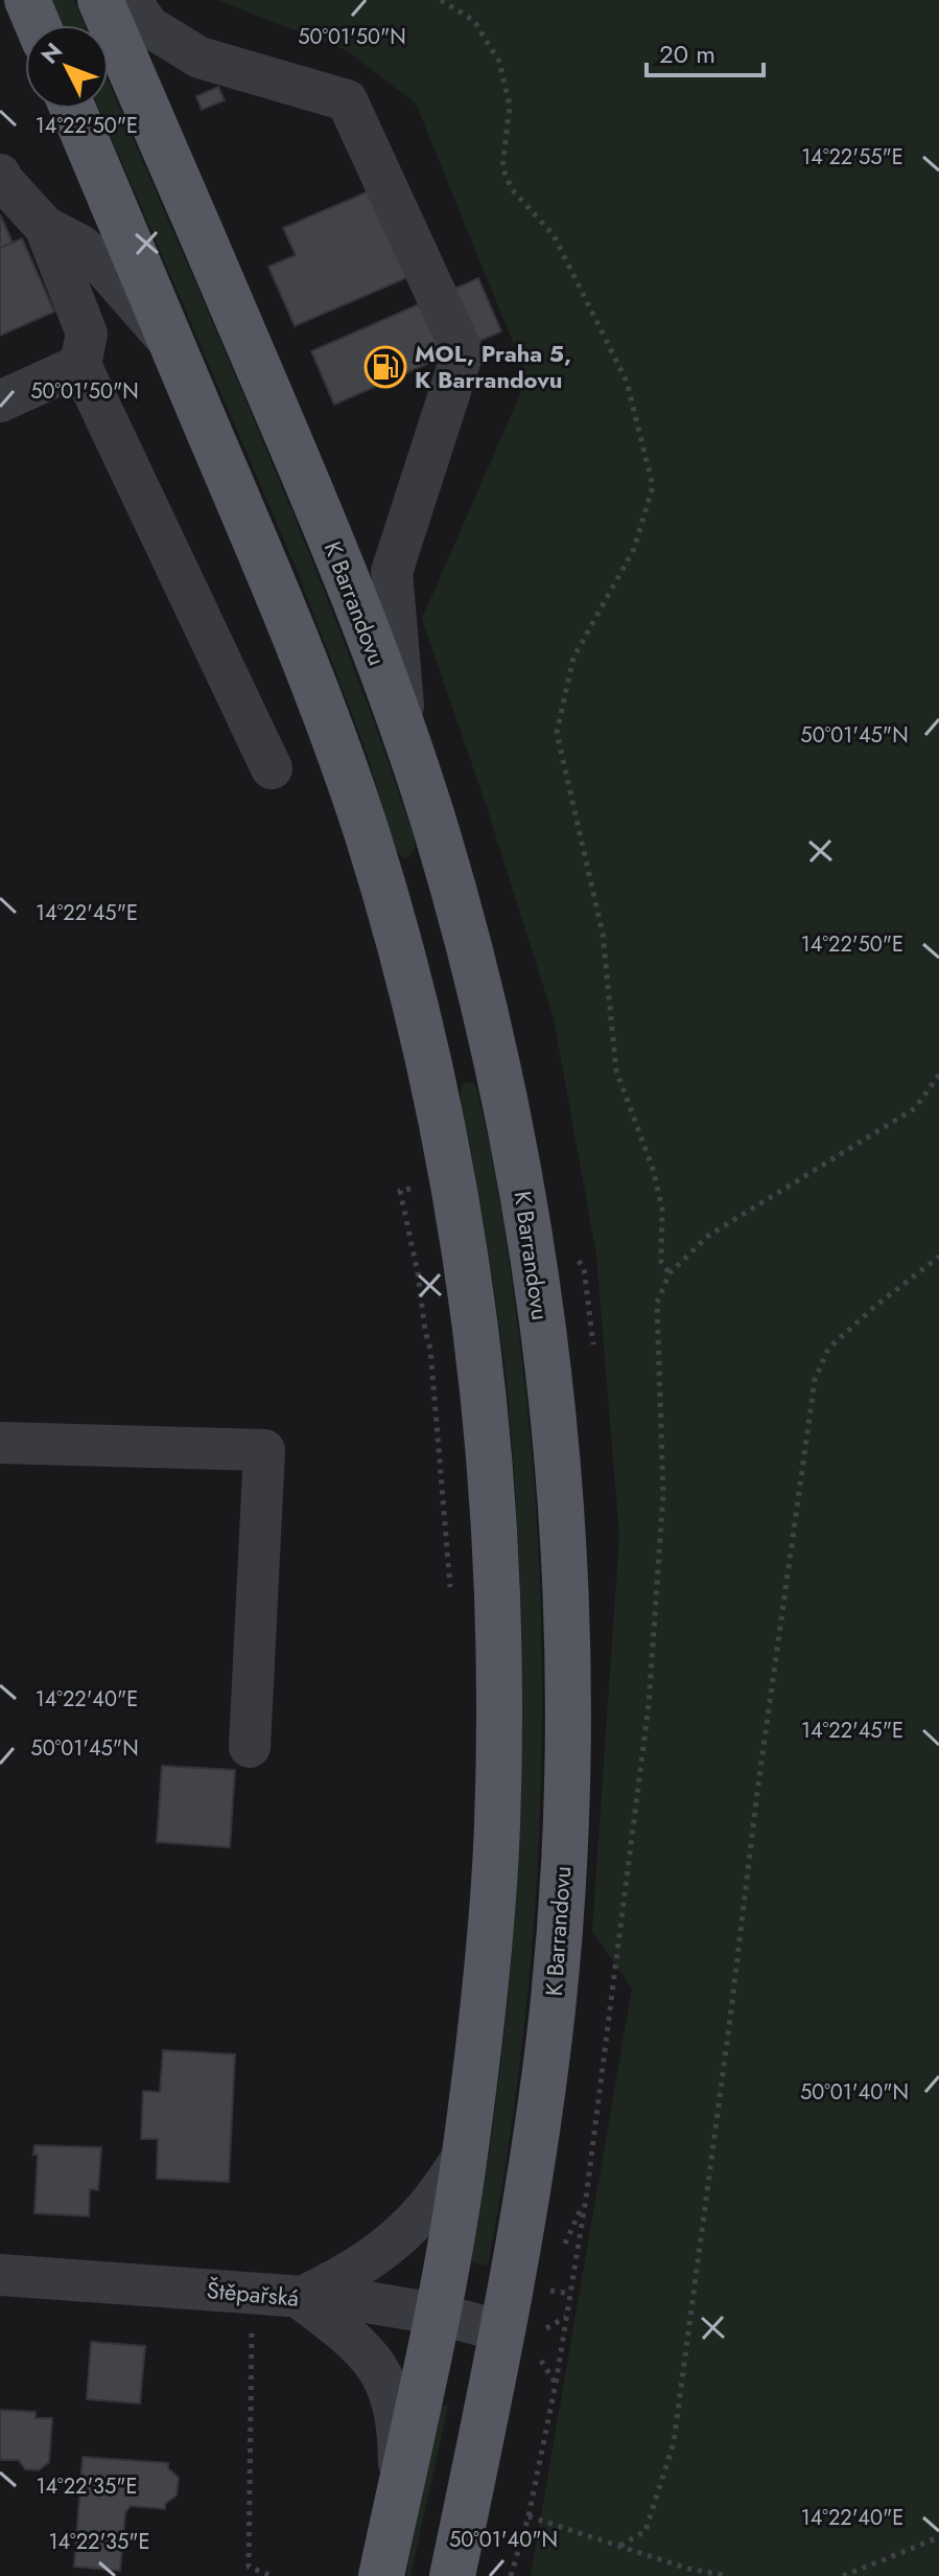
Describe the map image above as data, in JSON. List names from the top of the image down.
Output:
{
  "streets": {
    "main road": ["K Barrandovu"],
    "street": ["Štěpařská"]
  },
  "crossings": [
    ["K Barrandovu", "Štěpařská"]
  ],
  "places": {
    "fuel station": ["MOL, Praha 5, K Barrandovu"]
  },
  "scale_bar": "20 m",
  "north": "top left",
  "coordinates": [
    "50°01'50\"N",
    "14°22'50\"E",
    "14°22'55\"E",
    "50°01'45\"N",
    "14°22'45\"E",
    "14°22'40\"E",
    "50°01'40\"N",
    "14°22'35\"E"
  ]
}
